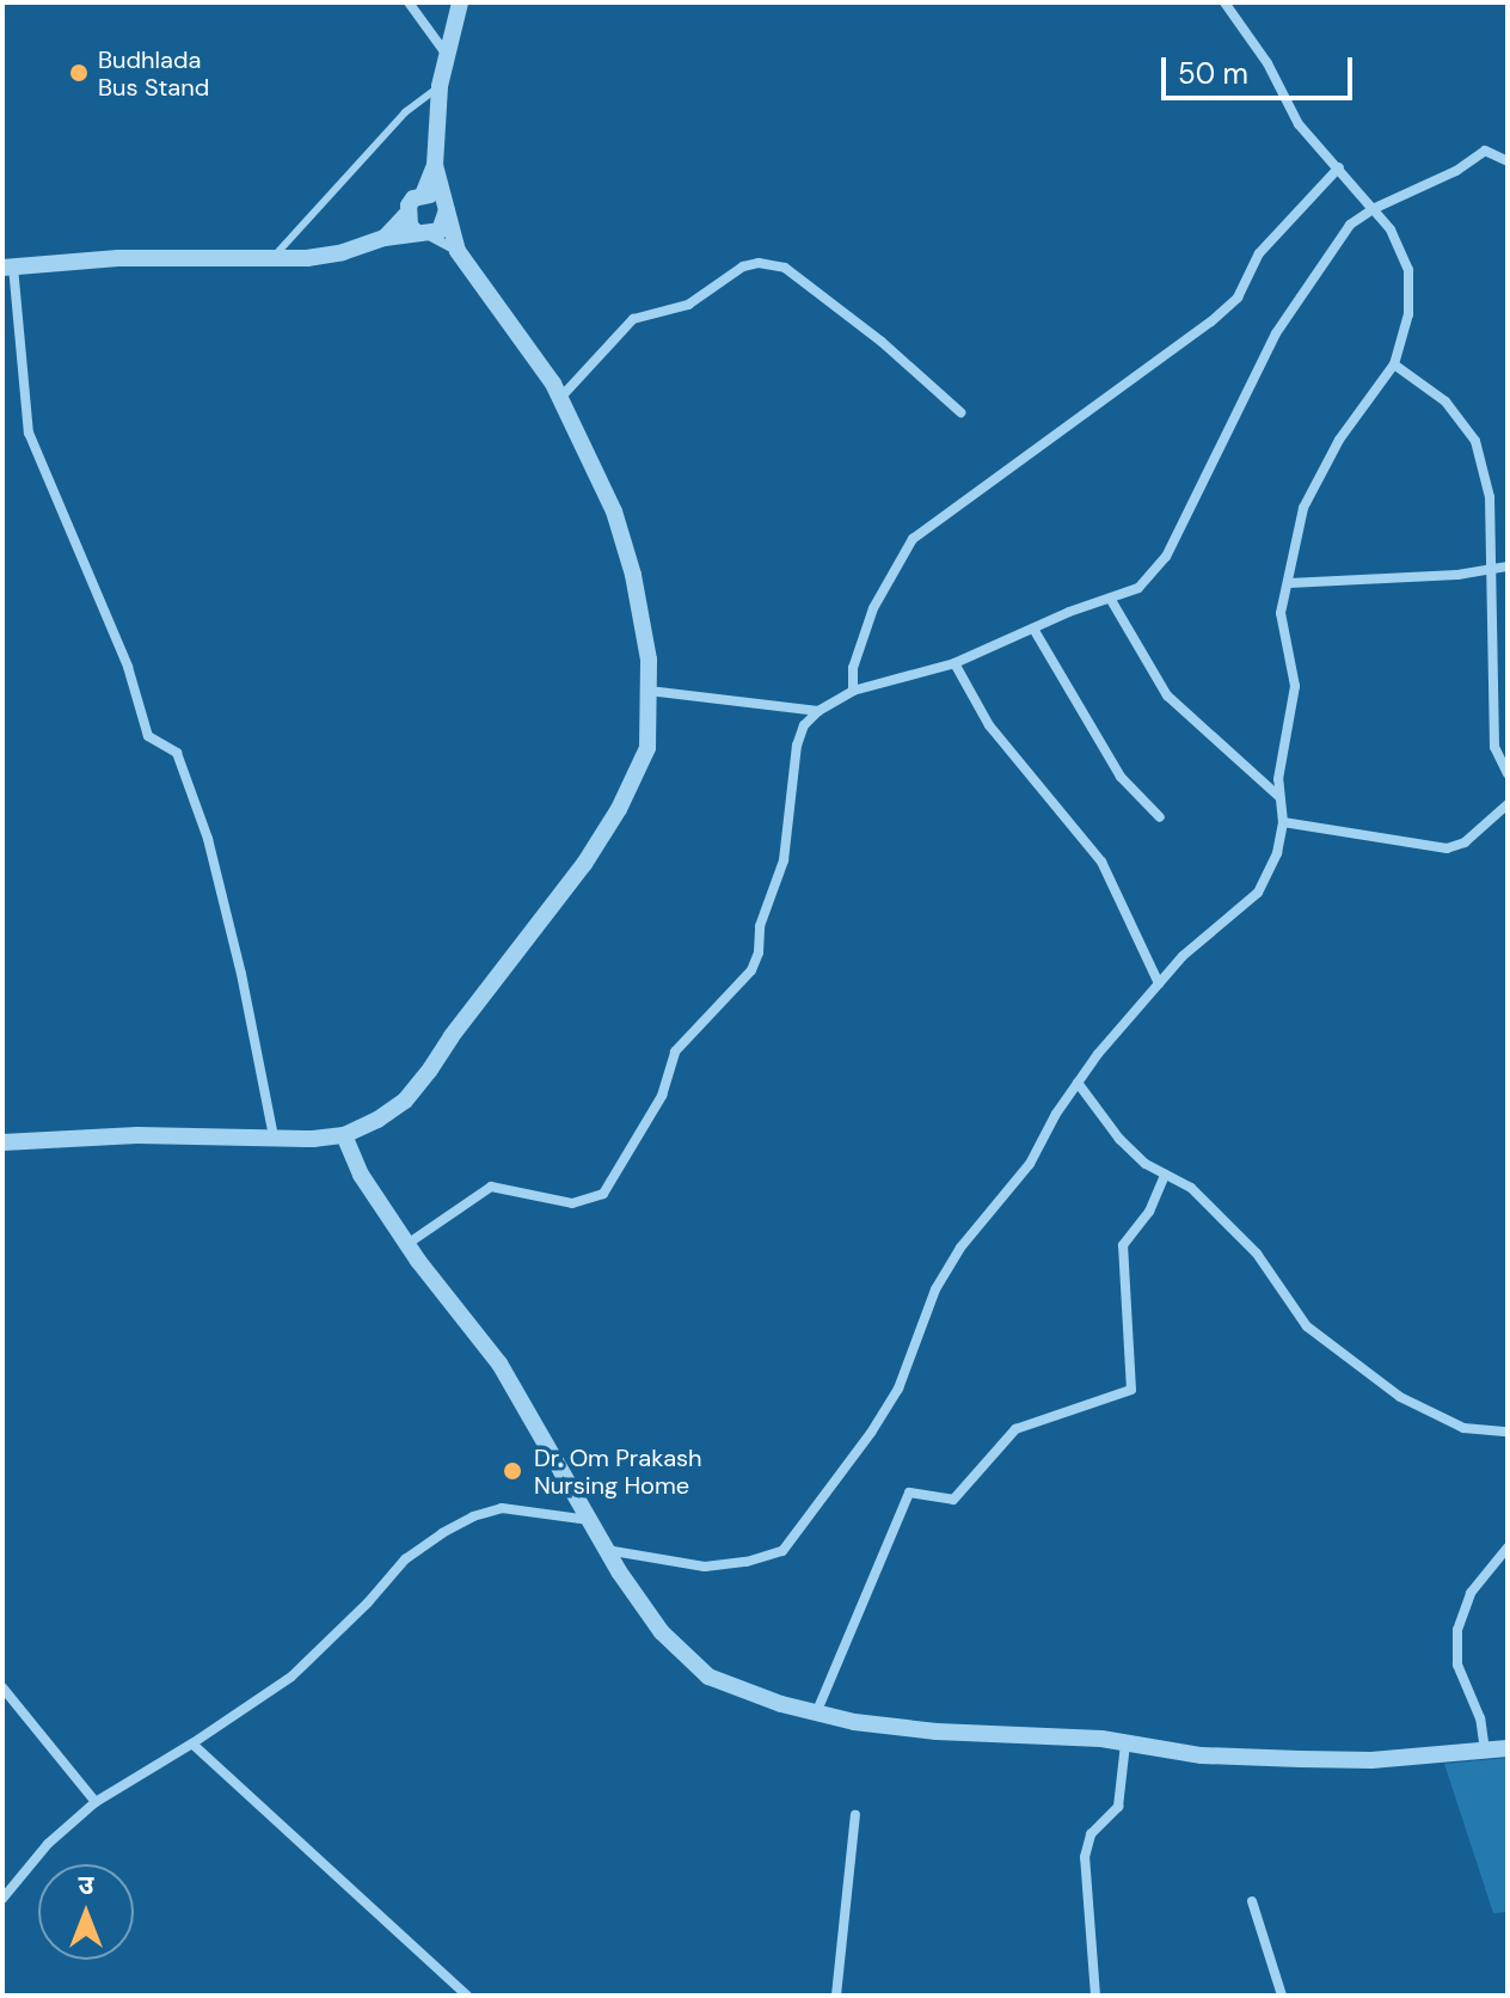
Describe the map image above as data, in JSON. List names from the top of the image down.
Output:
{
  "places": ["Budhlada Bus Stand", "Dr. Om Prakash Nursing Home"],
  "scale_bar": "50 m",
  "north": "top"
}
